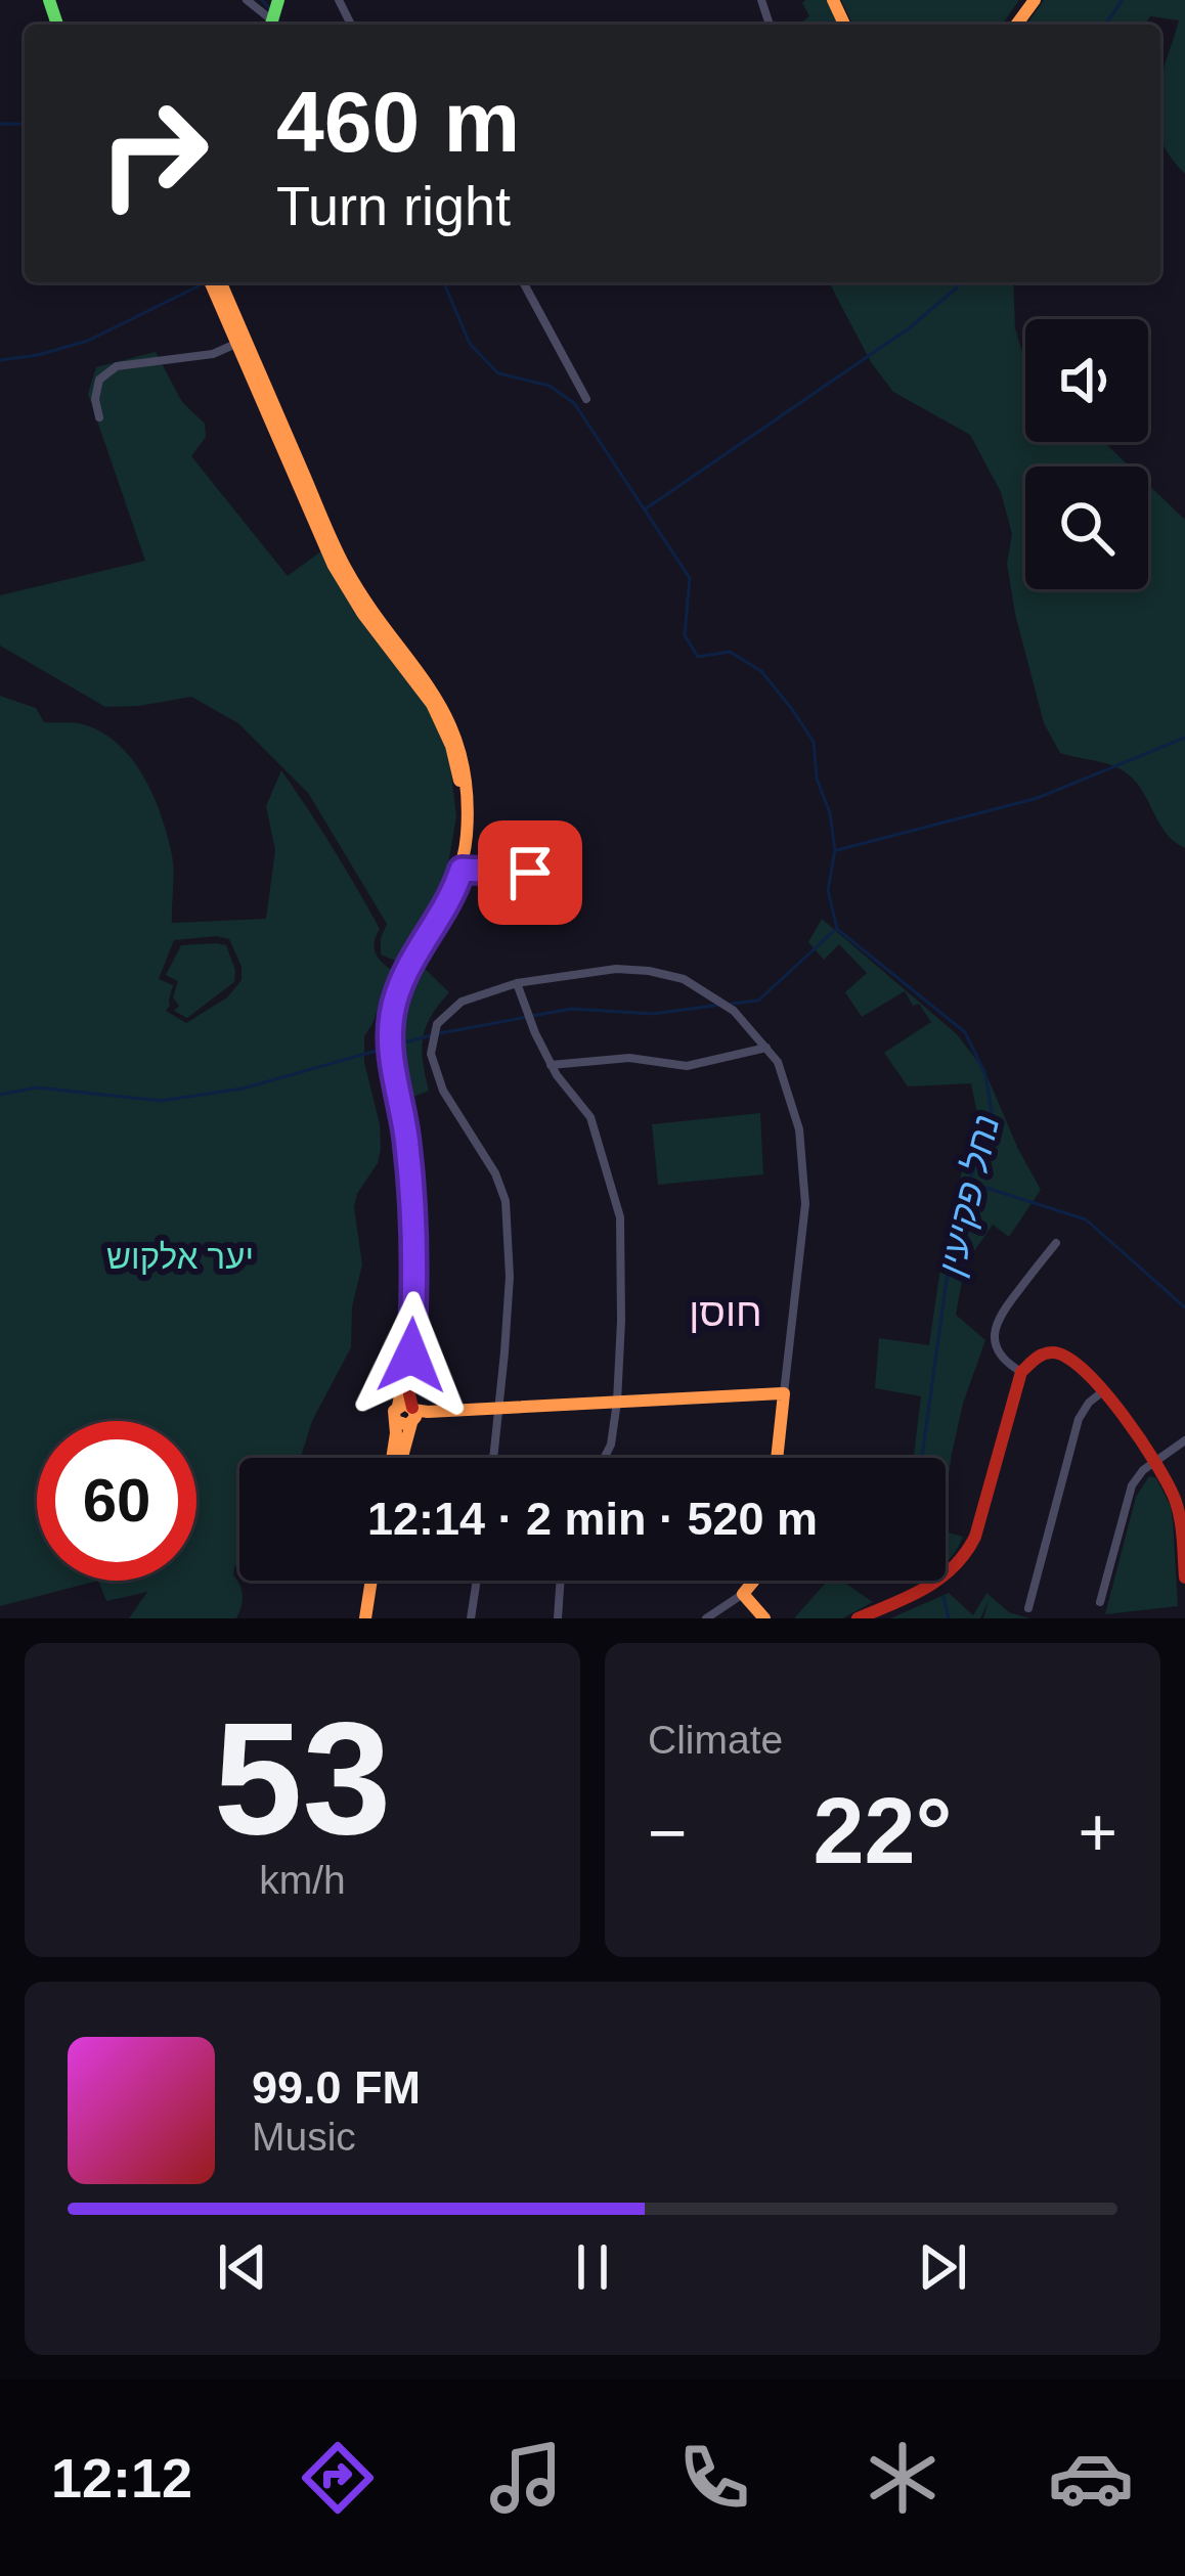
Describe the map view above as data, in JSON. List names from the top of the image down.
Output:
{
  "districts": ["חוסן"],
  "water": ["נחל פקיעין"],
  "parks": ["יער אלקוש"],
  "page": {
    "turn": ["460 m", "Turn right"],
    "limit": "60",
    "trip": "12:14 · 2 min · 520 m",
    "tile": [
      ["53", "km/h"],
      "Climate"
    ],
    "heat": ["−", "22°", "+"],
    "song": ["99.0 FM", "Music"],
    "tabs": "12:12"
  }
}
